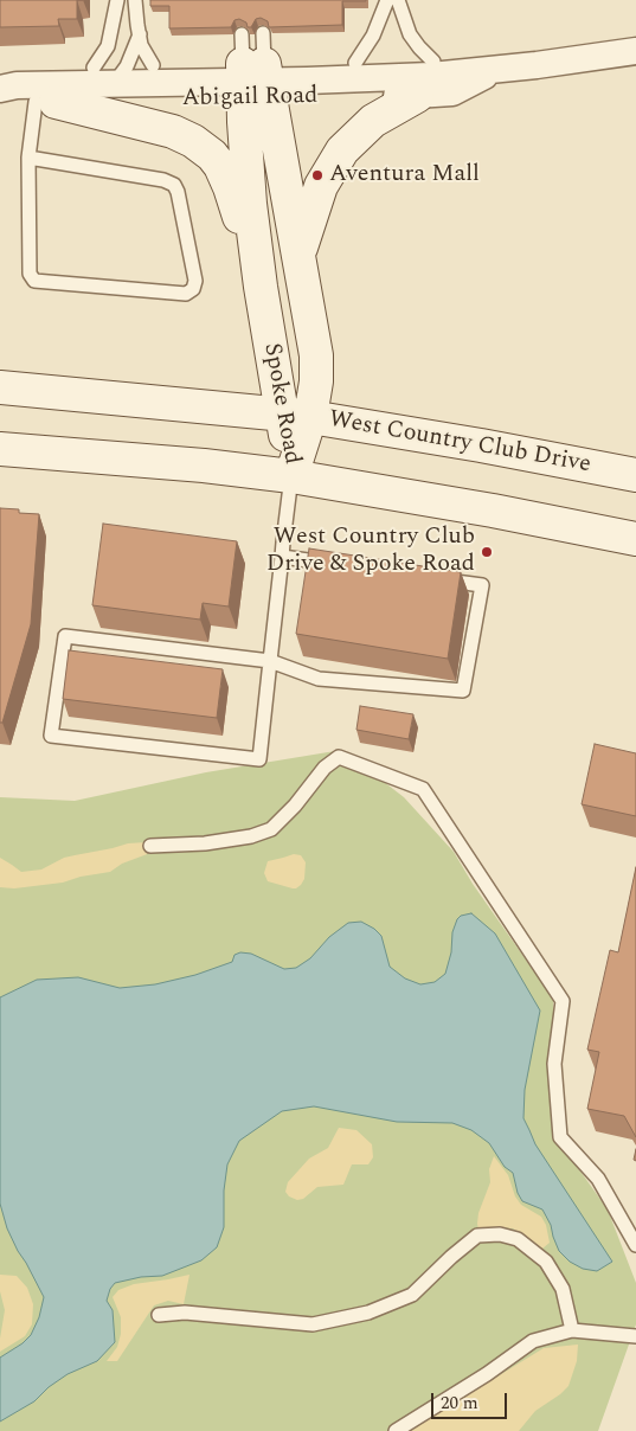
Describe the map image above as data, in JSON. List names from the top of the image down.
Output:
{
  "streets": {
    "street": ["Abigail Road", "Spoke Road", "West Country Club Drive"]
  },
  "crossings": [
    ["Abigail Road", "Spoke Road"],
    ["Spoke Road", "West Country Club Drive"]
  ],
  "places": ["Aventura Mall", "West Country Club Drive & Spoke Road"],
  "scale_bar": "20 m"
}
